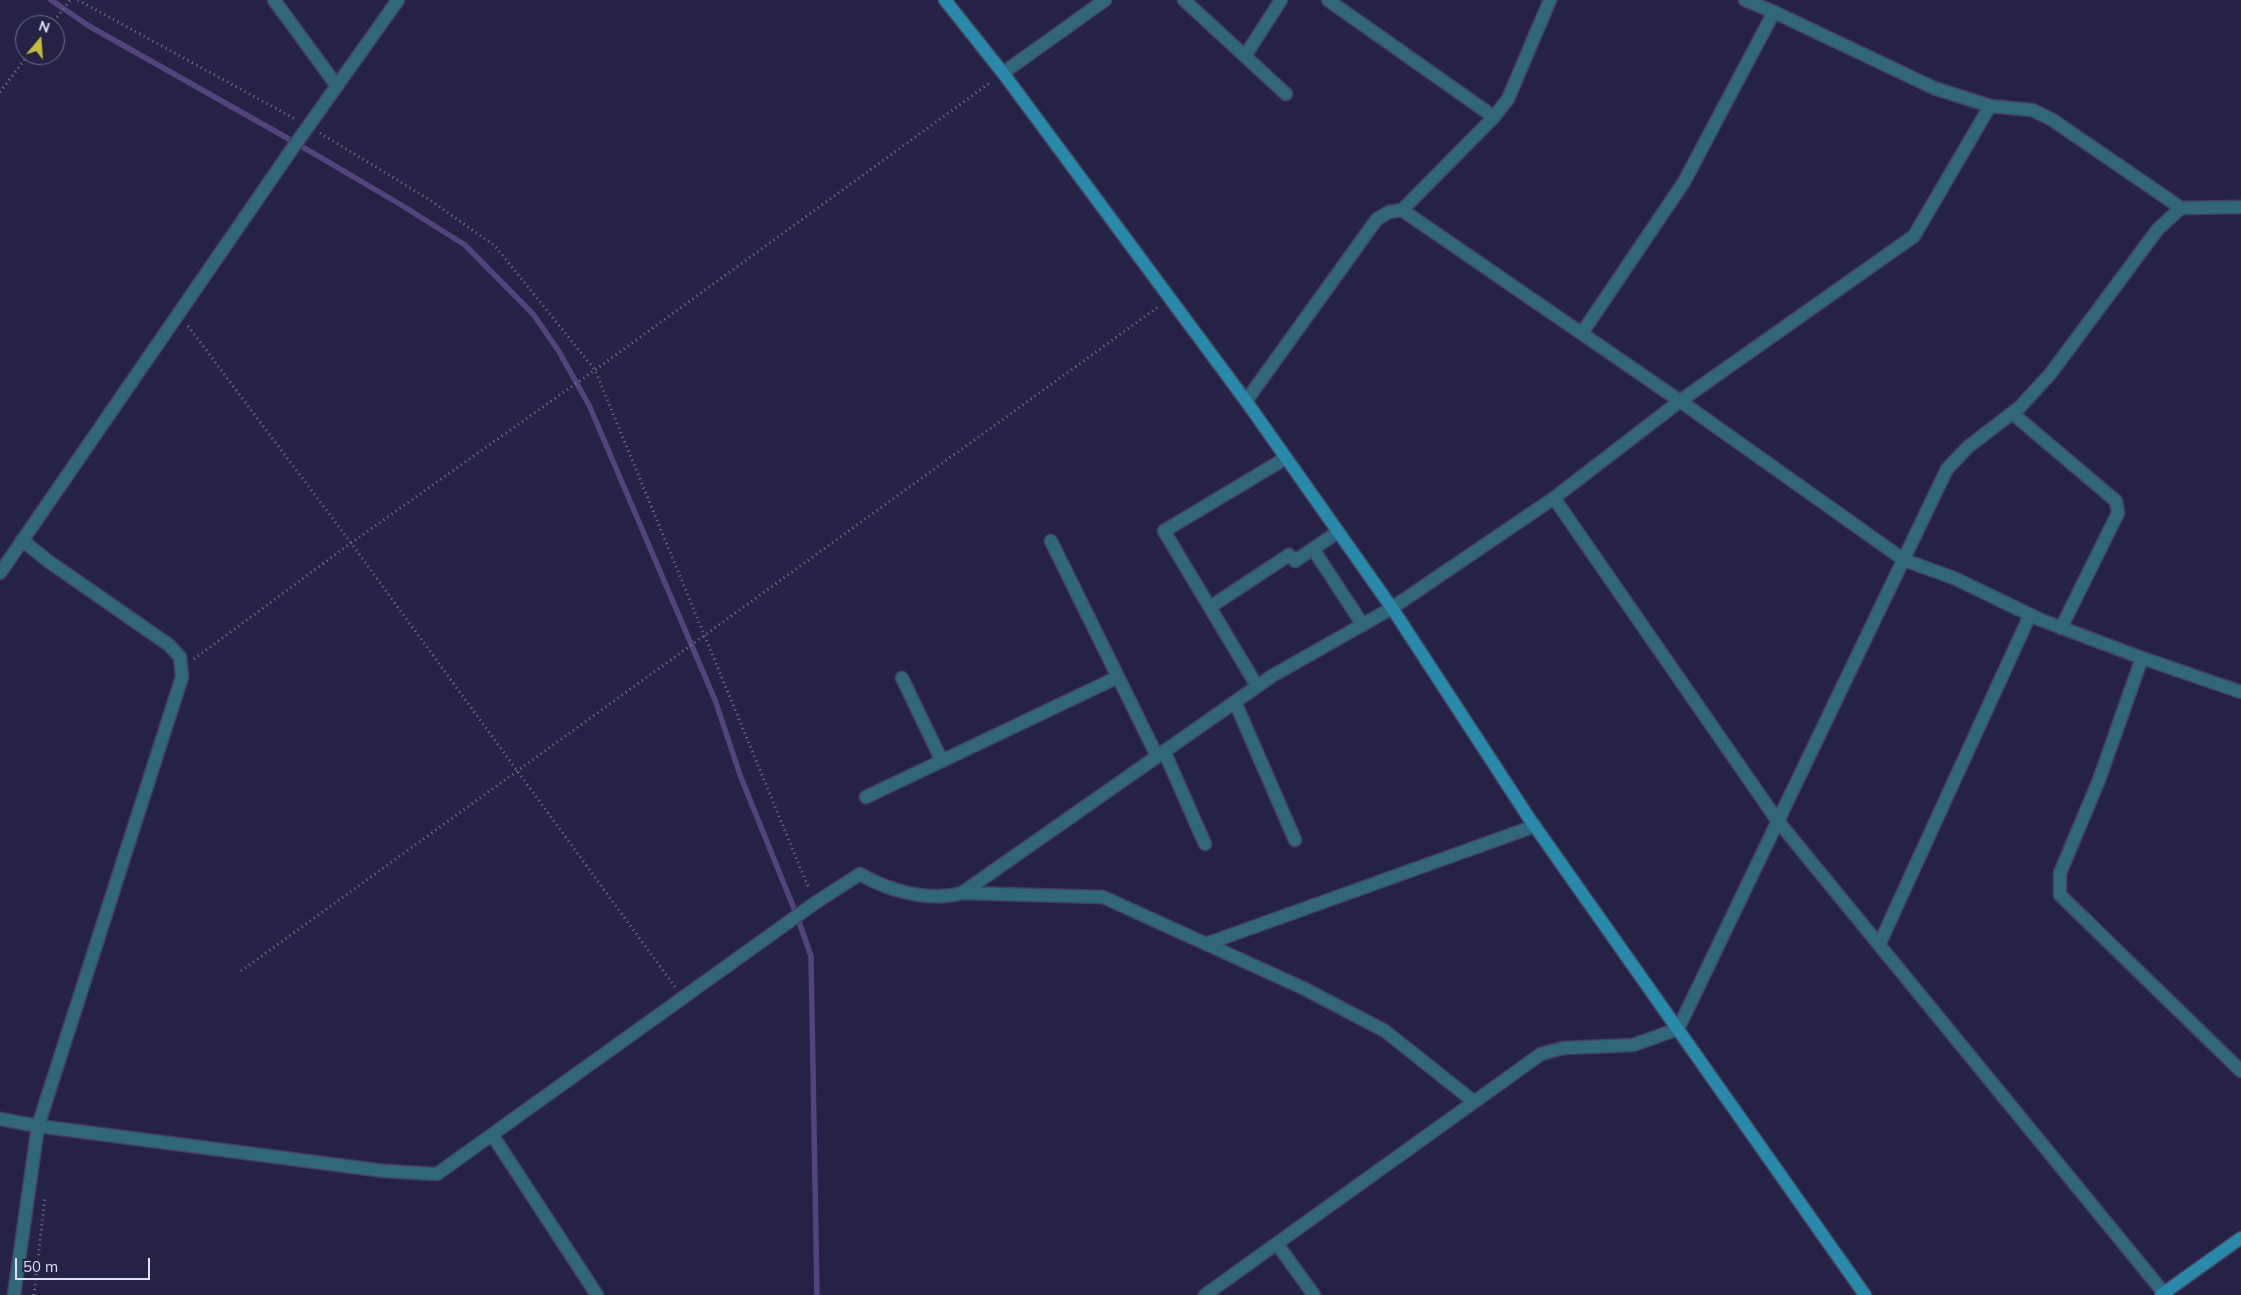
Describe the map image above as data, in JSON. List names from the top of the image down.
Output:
{
  "scale_bar": "50 m",
  "north": "top"
}
